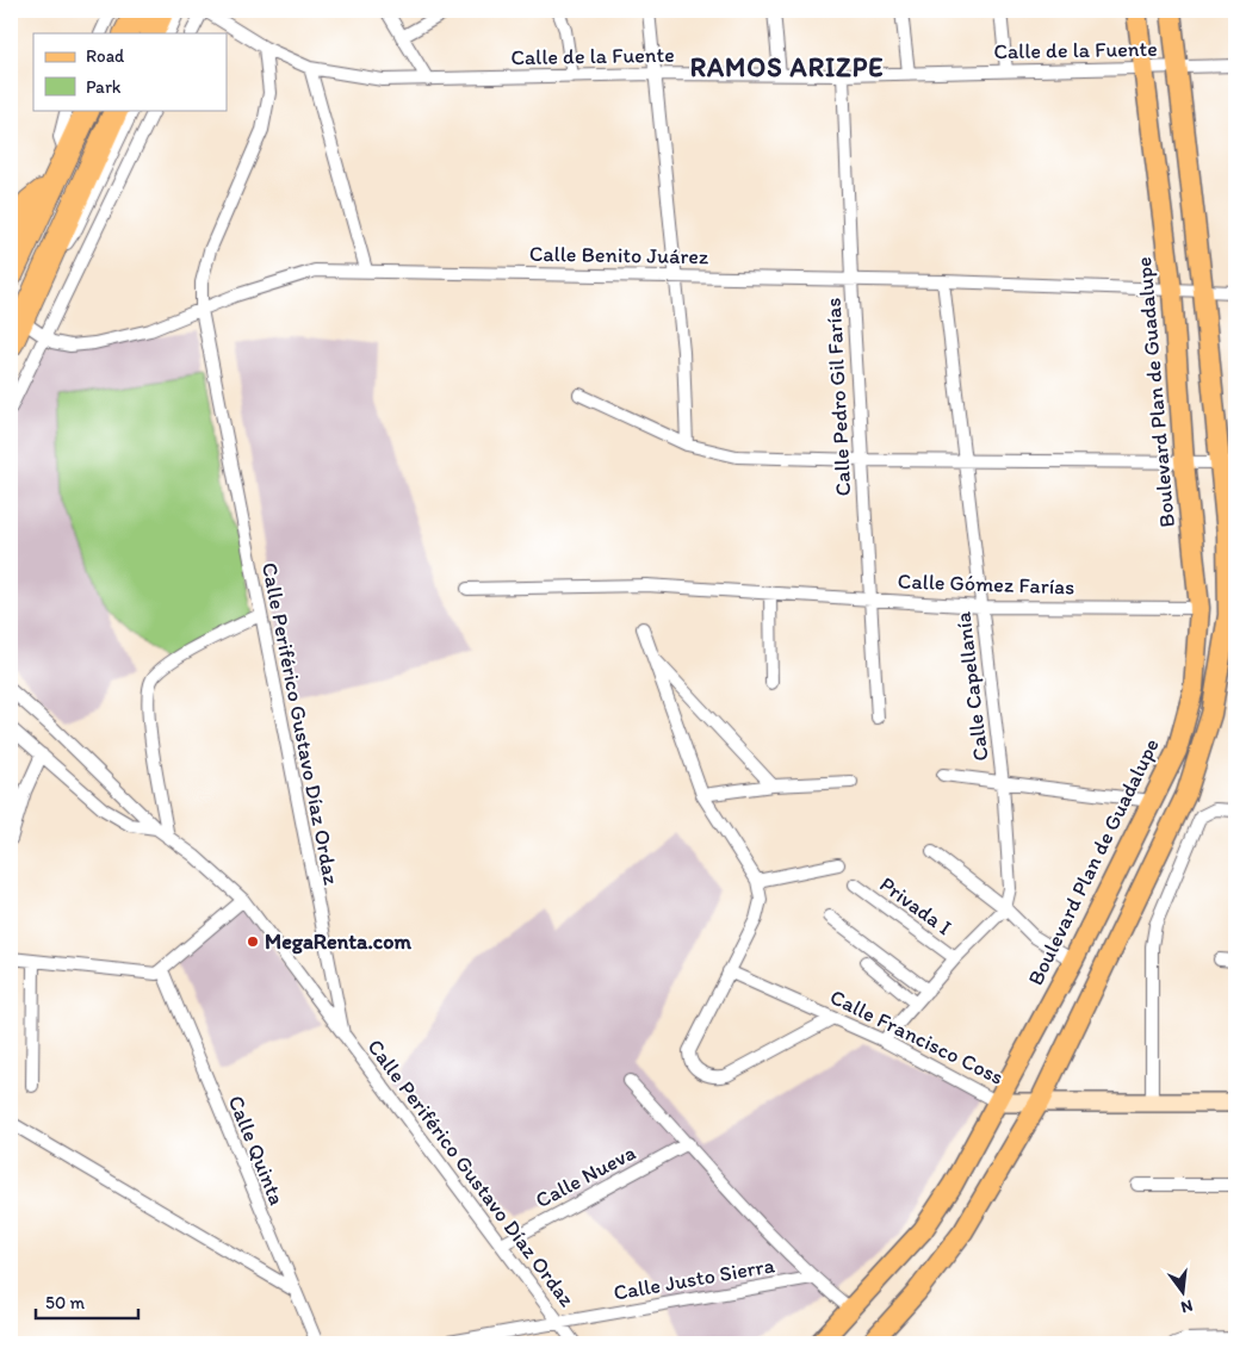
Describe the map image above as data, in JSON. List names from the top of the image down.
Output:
{
  "streets": {
    "main road": ["Boulevard Plan de Guadalupe"],
    "street": [
      "Calle de la Fuente",
      "Calle Benito Juárez",
      "Calle Pedro Gil Farías",
      "Calle Gómez Farías",
      "Calle Capellanía",
      "Calle Periférico Gustavo Díaz Ordaz",
      "Privada I",
      "Calle Francisco Coss",
      "Calle Quinta",
      "Calle Nueva",
      "Calle Justo Sierra"
    ]
  },
  "crossings": [
    ["Calle de la Fuente", "Boulevard Plan de Guadalupe"],
    ["Calle de la Fuente", "Calle Pedro Gil Farías"],
    ["Calle de la Fuente", "Calle Periférico Gustavo Díaz Ordaz"],
    ["Calle Benito Juárez", "Boulevard Plan de Guadalupe"],
    ["Calle Benito Juárez", "Calle Pedro Gil Farías"],
    ["Calle Benito Juárez", "Calle Capellanía"],
    ["Calle Benito Juárez", "Calle Periférico Gustavo Díaz Ordaz"],
    ["Boulevard Plan de Guadalupe", "Calle Gómez Farías"],
    ["Boulevard Plan de Guadalupe", "Calle Francisco Coss"],
    ["Calle Pedro Gil Farías", "Calle Gómez Farías"],
    ["Calle Gómez Farías", "Calle Capellanía"],
    ["Calle Periférico Gustavo Díaz Ordaz", "Calle Nueva"],
    ["Calle Periférico Gustavo Díaz Ordaz", "Calle Justo Sierra"]
  ],
  "districts": ["RAMOS ARIZPE"],
  "places": ["MegaRenta.com"],
  "legend": ["Road", "Park"],
  "scale_bar": "50 m",
  "north": "bottom"
}
